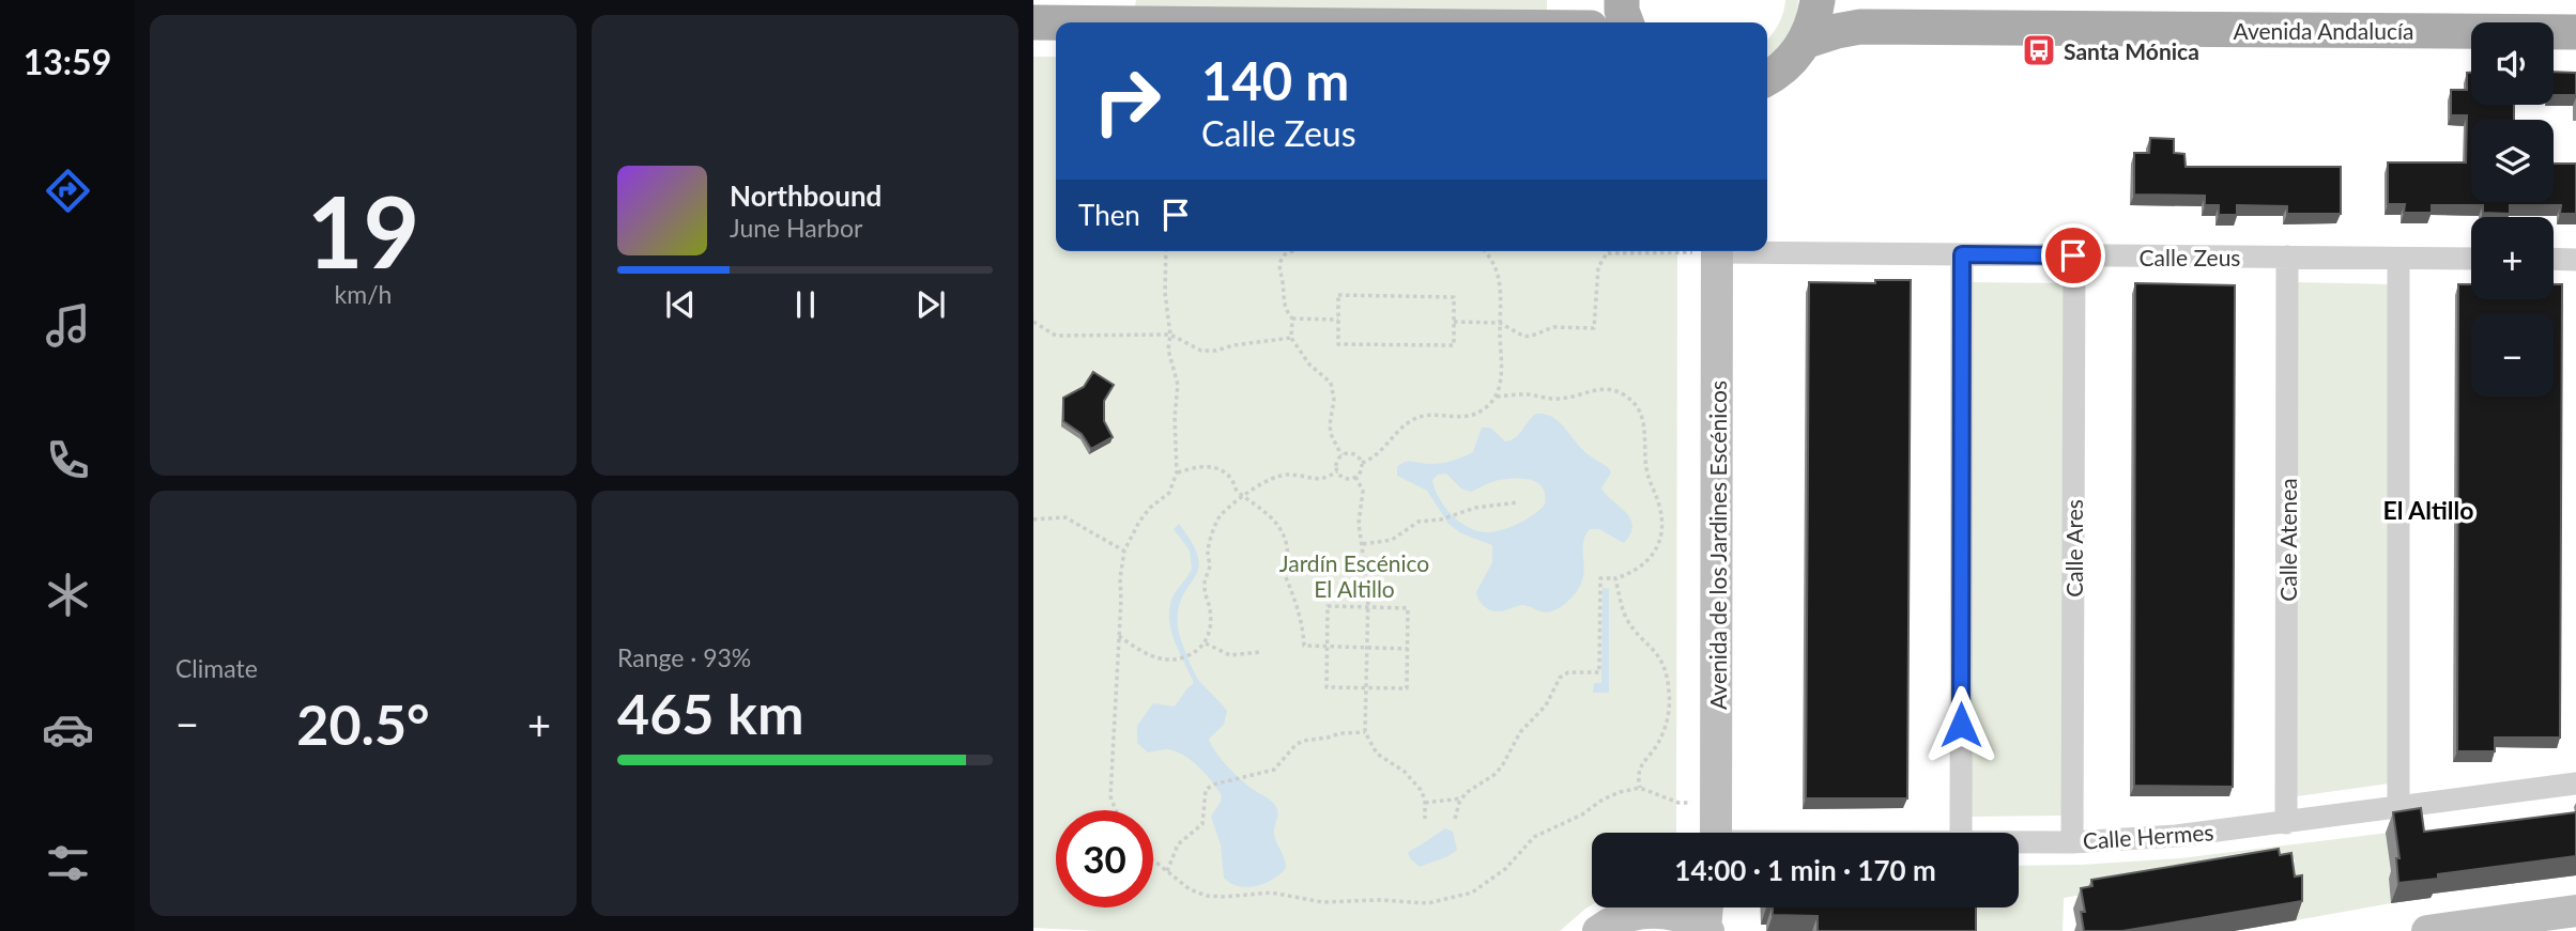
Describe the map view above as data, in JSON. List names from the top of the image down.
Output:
{
  "streets": {
    "main road": ["Avenida Andalucía"],
    "street": [
      "Calle Zeus",
      "Calle Atenea",
      "Avenida de los Jardines Escénicos",
      "Calle Ares",
      "Calle Hermes"
    ]
  },
  "crossings": [
    ["Calle Zeus", "Calle Atenea"],
    ["Calle Zeus", "Calle Ares"],
    ["Calle Atenea", "Calle Hermes"],
    ["Calle Ares", "Calle Hermes"]
  ],
  "districts": ["El Altillo"],
  "parks": ["Jardín Escénico El Altillo"],
  "places": {
    "bus stop": ["Santa Mónica"]
  },
  "page": {
    "tabs": "13:59",
    "tile": [
      ["19", "km/h"],
      "Climate",
      ["Range · 93%", "465 km"]
    ],
    "map_buttons": ["+", "−"],
    "turn": ["140 m", "Calle Zeus"],
    "song": ["Northbound", "June Harbor"],
    "then": "Then",
    "heat": ["−", "20.5°", "+"],
    "limit": "30",
    "trip": "14:00 · 1 min · 170 m"
  }
}
